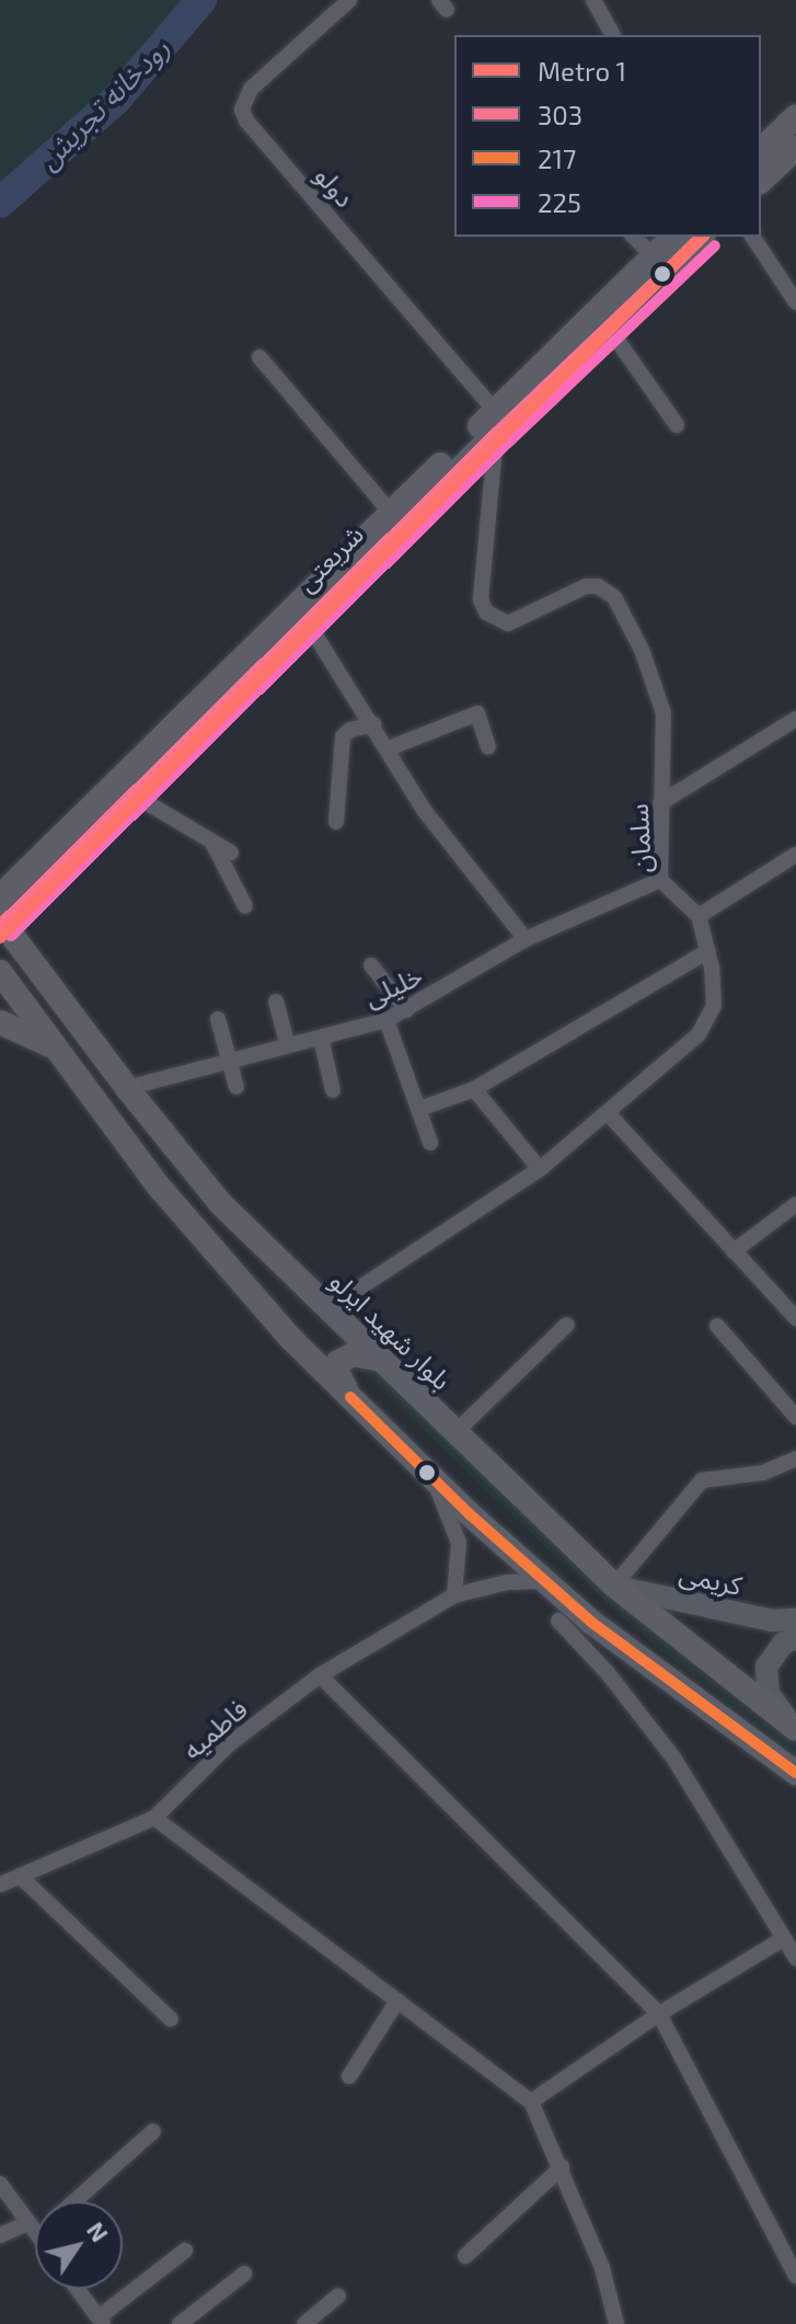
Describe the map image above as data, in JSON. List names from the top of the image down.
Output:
{
  "streets": {
    "main road": ["شریعتی", "بلوار شهید ایرلو", "کریمی"],
    "street": [
      "دولو",
      "سلمان",
      "خلیلی",
      "فاطمیه"
    ]
  },
  "crossings": [
    ["دولو", "شریعتی"],
    ["دولو", "سلمان"],
    ["شریعتی", "سلمان"],
    ["شریعتی", "بلوار شهید ایرلو"],
    ["سلمان", "خلیلی"],
    ["خلیلی", "بلوار شهید ایرلو"],
    ["بلوار شهید ایرلو", "کریمی"]
  ],
  "water": ["رودخانه تجریش"],
  "lines": [
    "metro line 1",
    "transit line 303",
    "transit line 225",
    "transit line 217"
  ],
  "legend": [
    "Metro 1",
    "303",
    "217",
    "225"
  ],
  "north": "top right"
}
